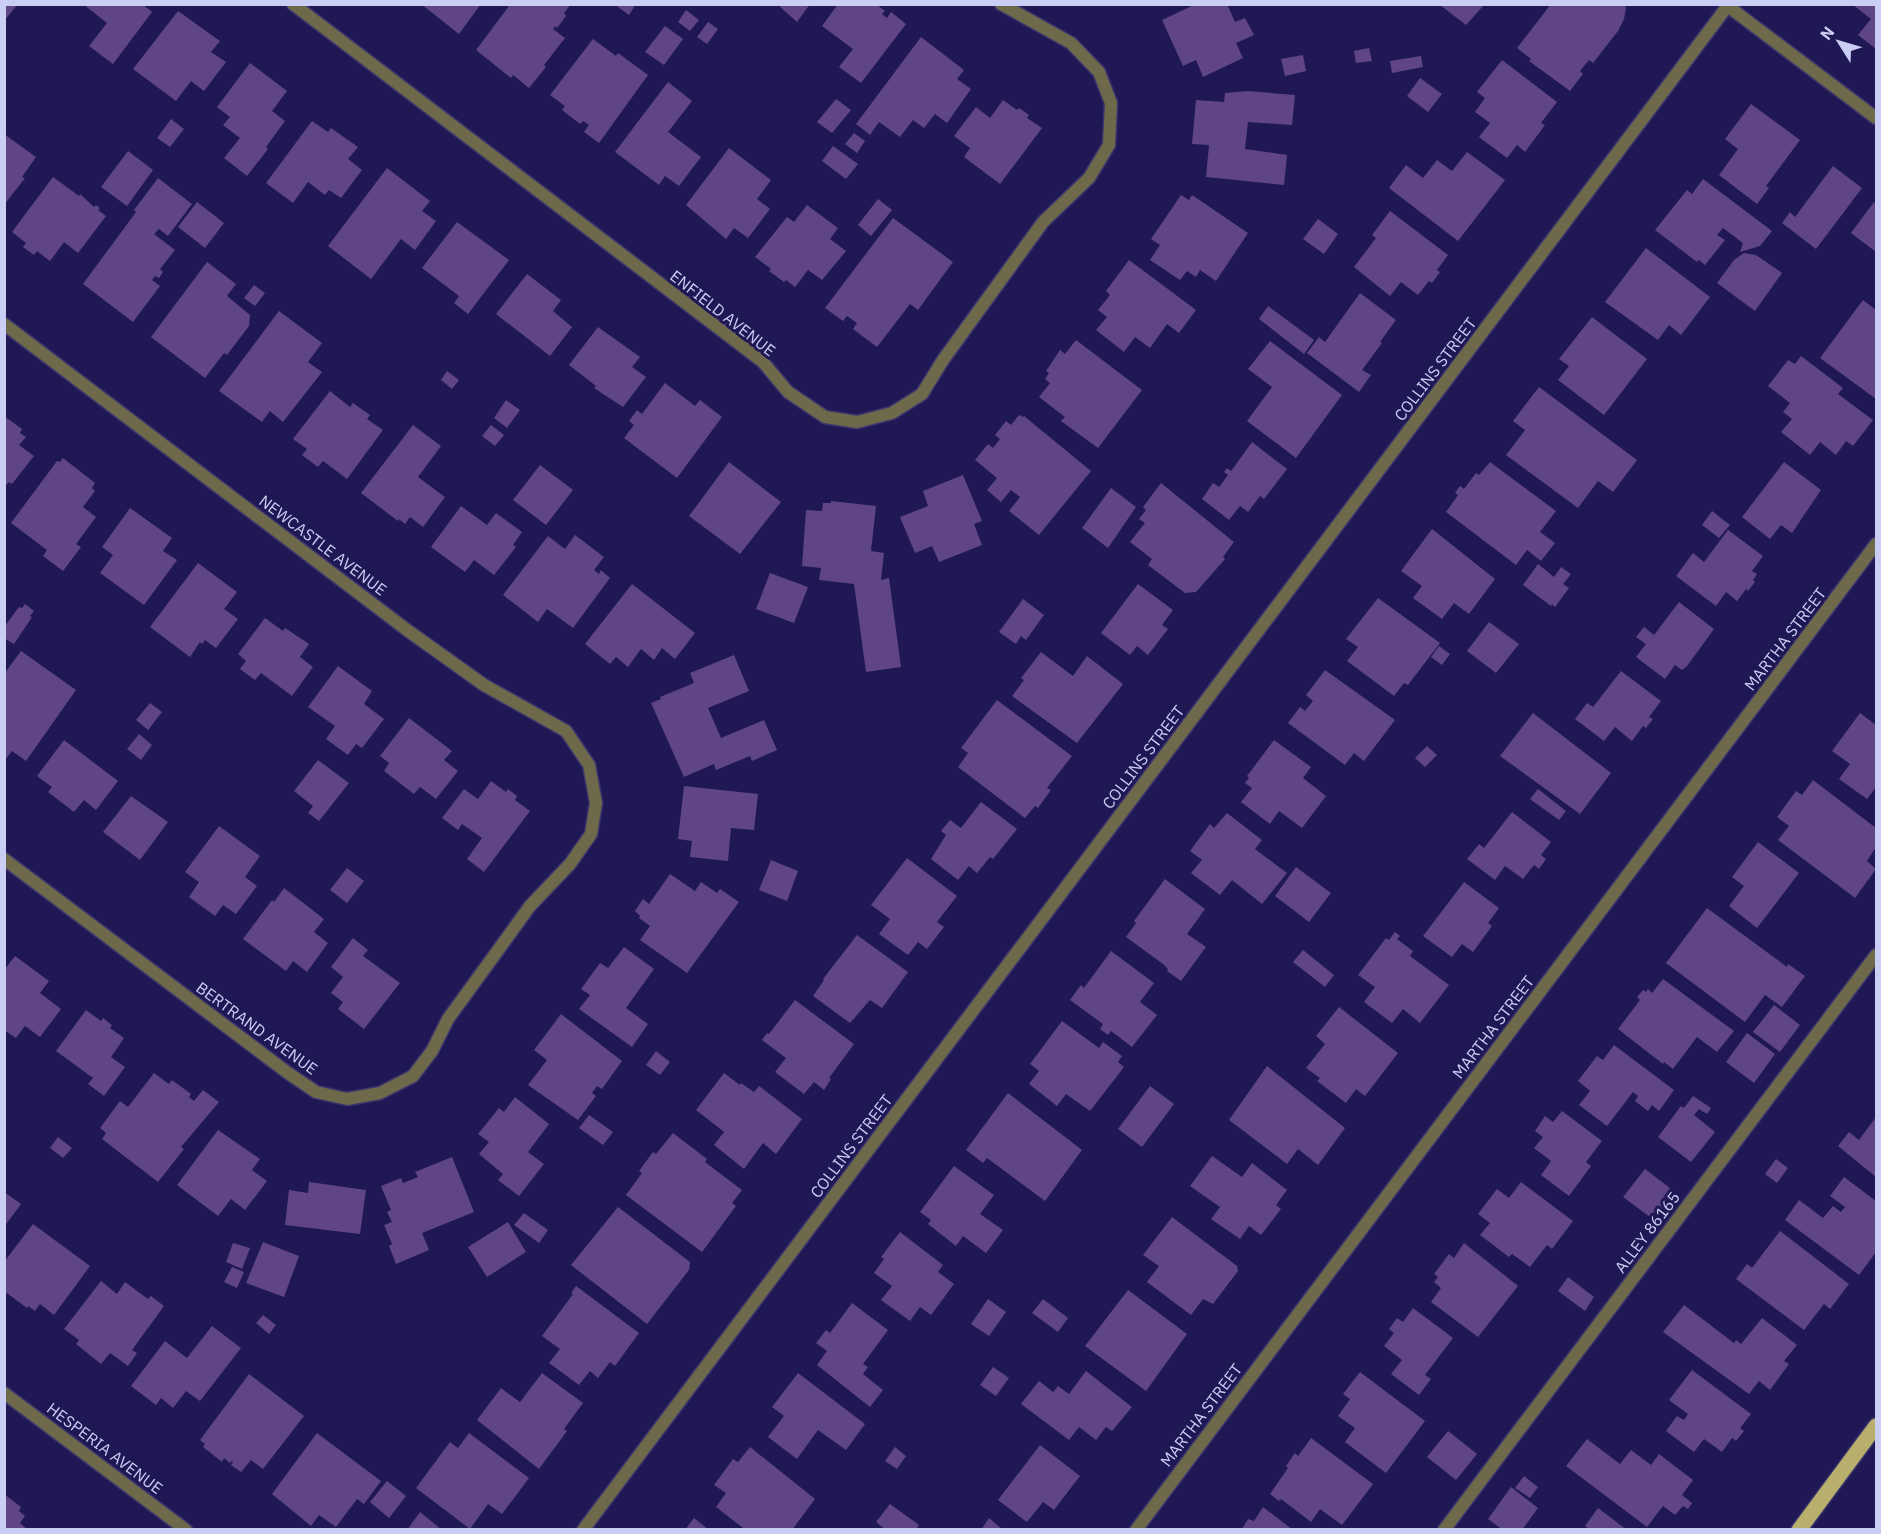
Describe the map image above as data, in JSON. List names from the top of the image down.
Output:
{
  "streets": {
    "street": [
      "ENFIELD AVENUE",
      "COLLINS STREET",
      "NEWCASTLE AVENUE",
      "MARTHA STREET",
      "BERTRAND AVENUE",
      "ALLEY 86165",
      "HESPERIA AVENUE"
    ]
  },
  "crossings": [
    ["NEWCASTLE AVENUE", "BERTRAND AVENUE"]
  ],
  "north": "top left"
}
